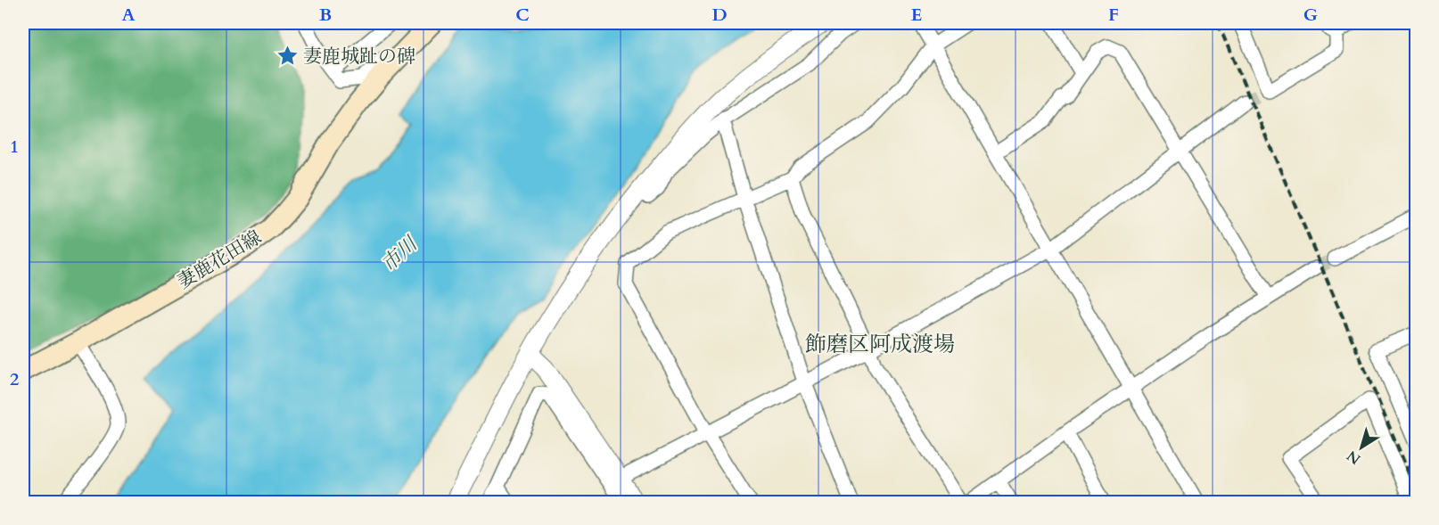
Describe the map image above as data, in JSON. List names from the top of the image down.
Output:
{
  "streets": {
    "main road": ["妻鹿花田線"]
  },
  "districts": ["飾磨区阿成渡場"],
  "water": ["市川"],
  "places": {
    "place": ["妻鹿城趾の碑"]
  },
  "north": "bottom left",
  "grid": {
    "columns": [
      "A",
      "B",
      "C",
      "D",
      "E",
      "F",
      "G"
    ],
    "rows": ["1", "2"]
  }
}
